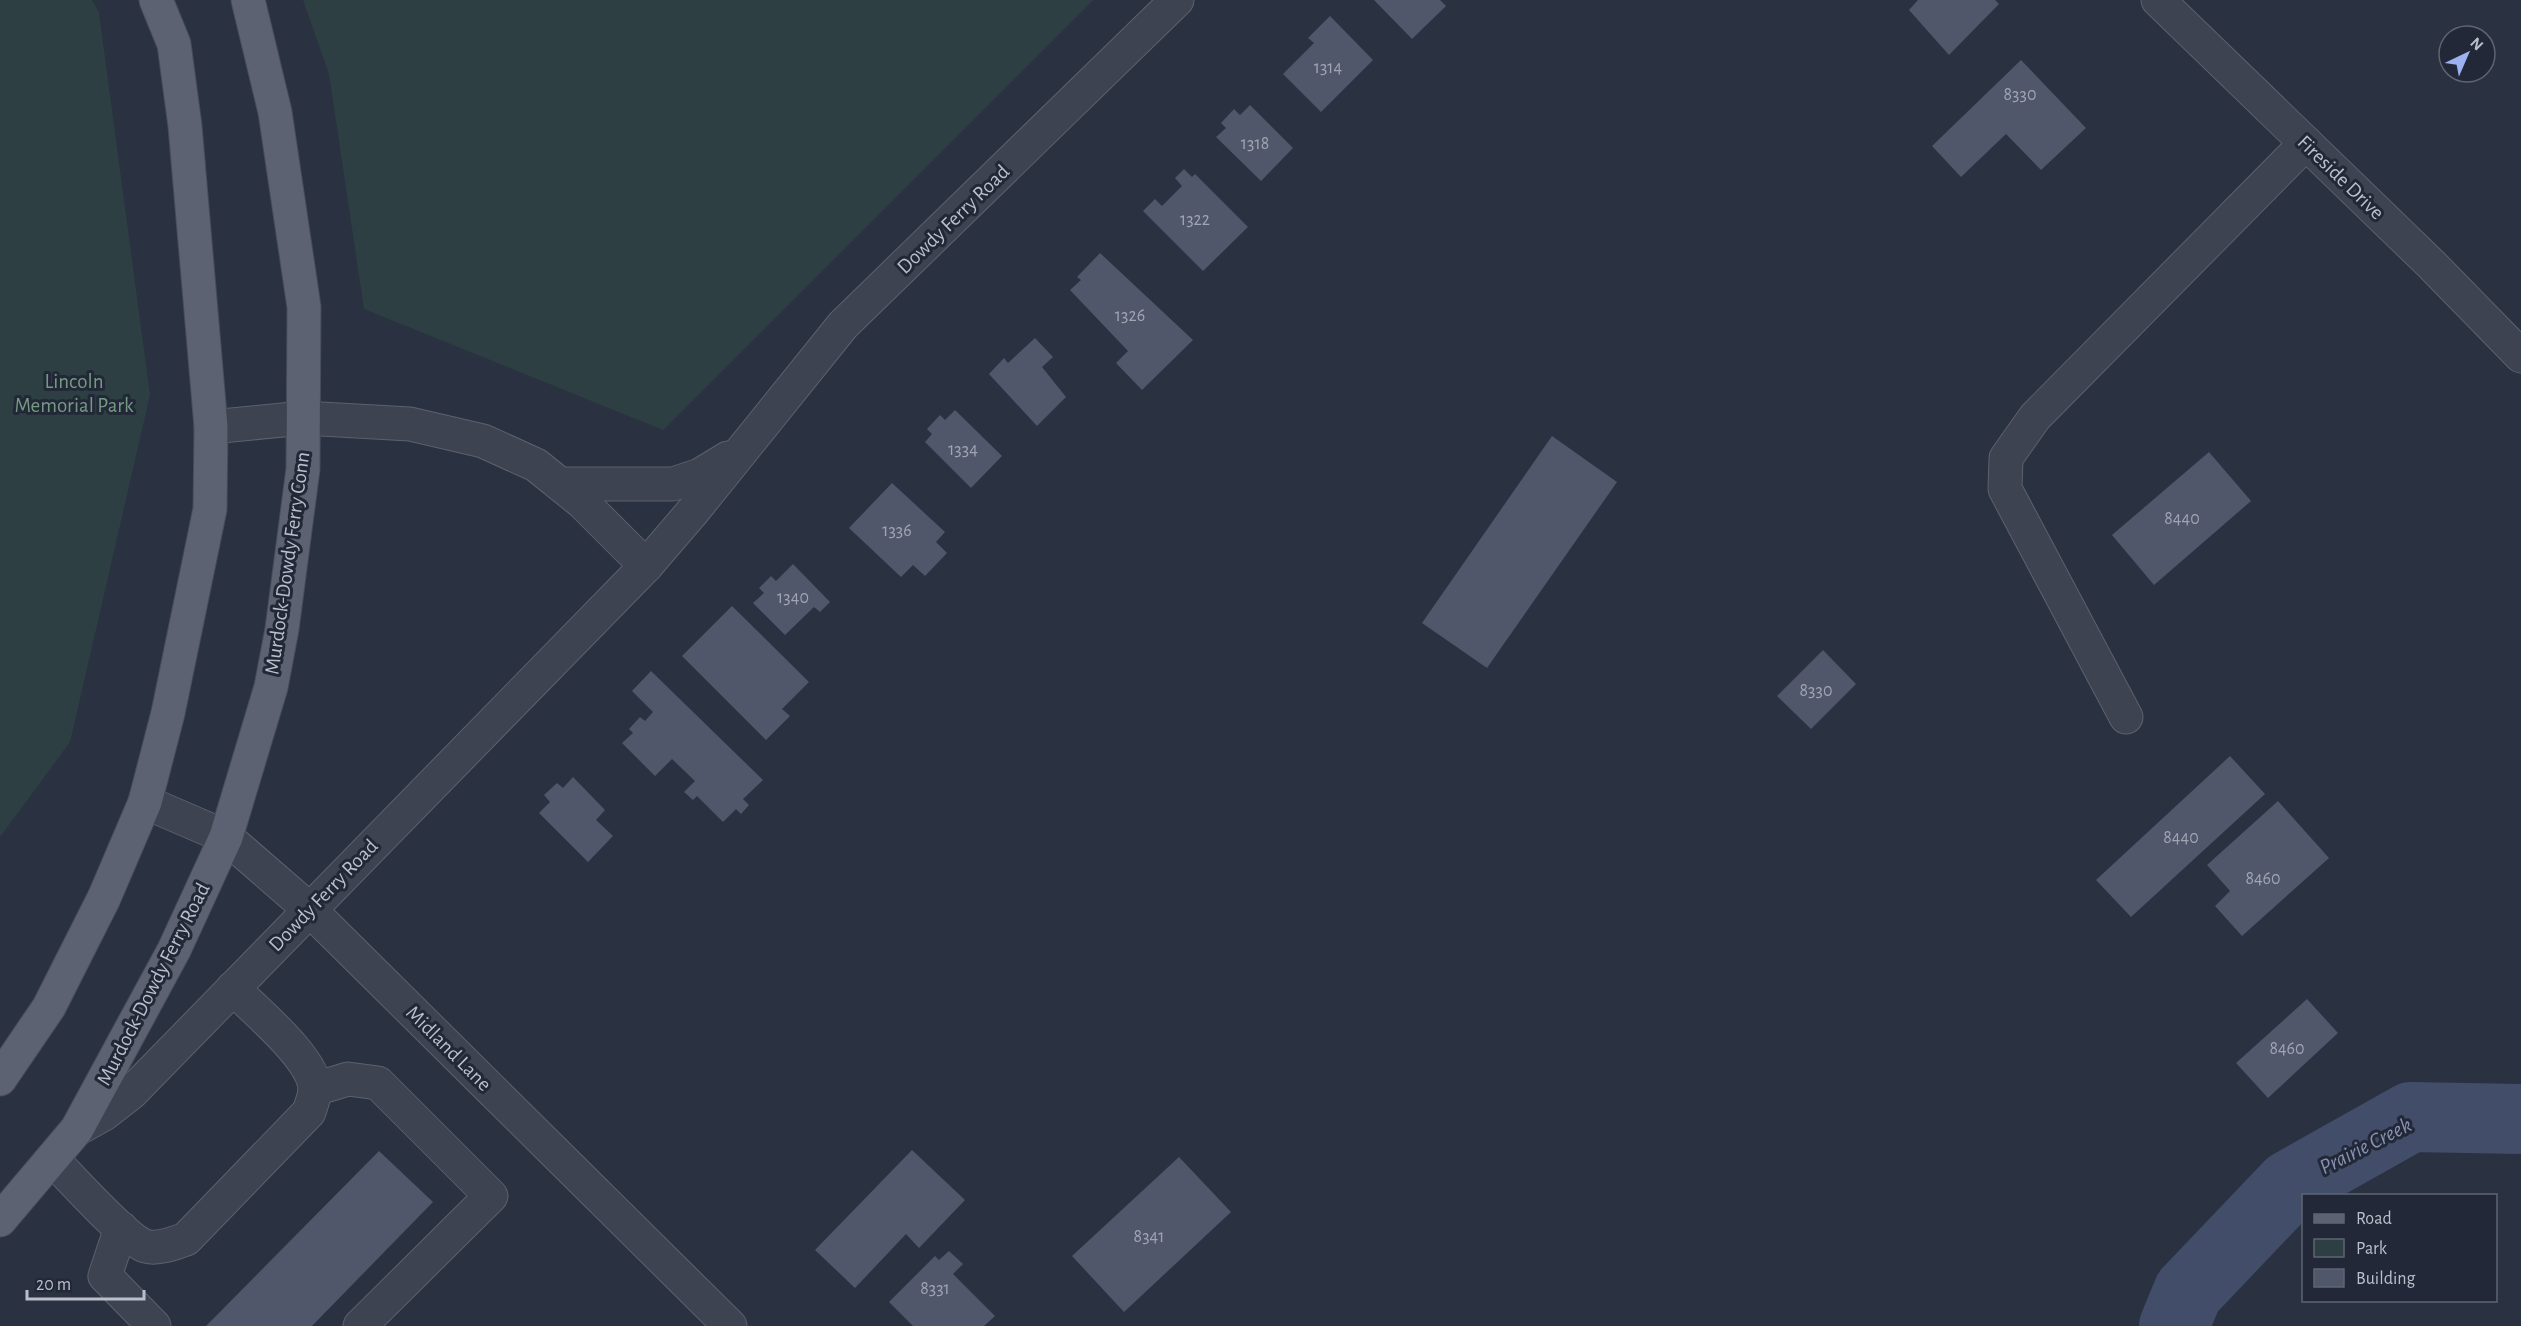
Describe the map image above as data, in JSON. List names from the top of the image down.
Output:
{
  "streets": {
    "main road": ["Dowdy Ferry Road", "Murdock-Dowdy Ferry Conn", "Murdock-Dowdy Ferry Road"],
    "street": ["Fireside Drive", "Midland Lane"]
  },
  "crossings": [
    ["Dowdy Ferry Road", "Murdock-Dowdy Ferry Road"],
    ["Dowdy Ferry Road", "Midland Lane"],
    ["Murdock-Dowdy Ferry Conn", "Murdock-Dowdy Ferry Road"],
    ["Murdock-Dowdy Ferry Conn", "Midland Lane"],
    ["Murdock-Dowdy Ferry Road", "Midland Lane"]
  ],
  "water": ["Prairie Creek"],
  "parks": ["Lincoln Memorial Park"],
  "house_numbers": [
    "1314",
    "8330",
    "1318",
    "1322",
    "1326",
    "1334",
    "8440",
    "1336",
    "1340",
    "8330",
    "8440",
    "8460",
    "8460",
    "8341",
    "8331"
  ],
  "legend": ["Road", "Park", "Building"],
  "scale_bar": "20 m",
  "north": "top right"
}
